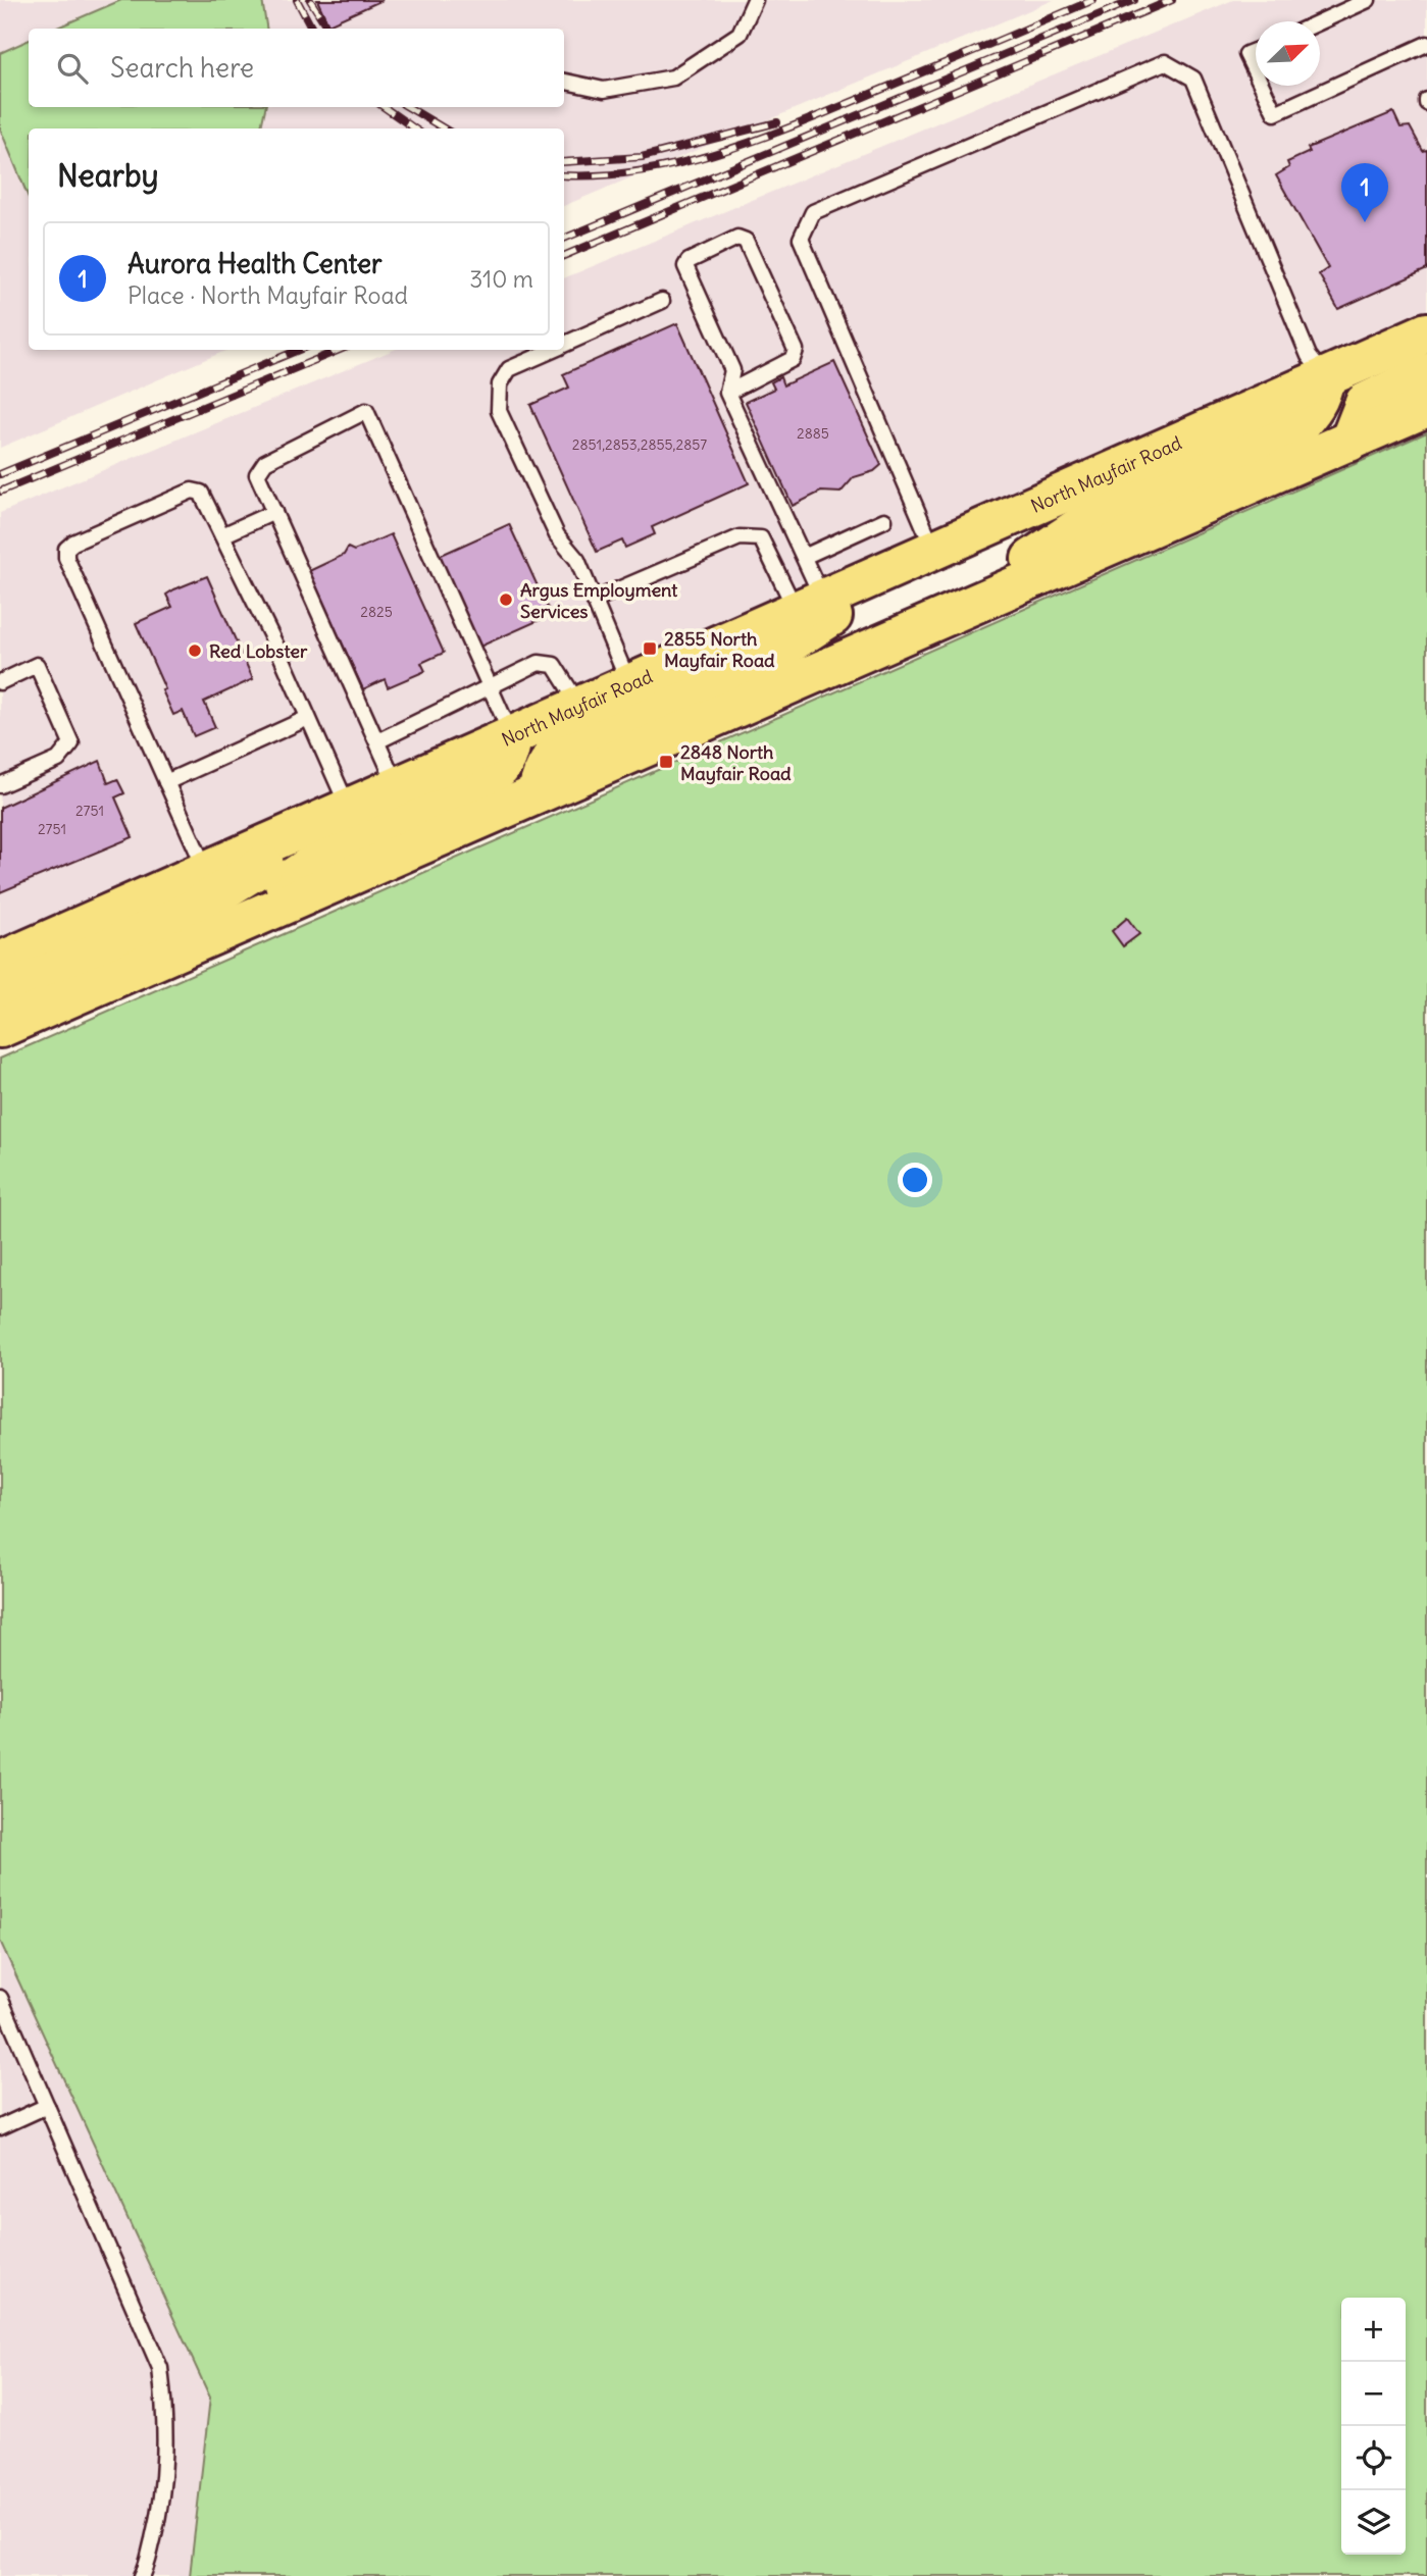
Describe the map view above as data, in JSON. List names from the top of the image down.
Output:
{
  "streets": {
    "main road": ["North Mayfair Road"]
  },
  "places": {
    "other": ["Argus Employment Services", "Red Lobster"],
    "transit": ["2855 North Mayfair Road", "2848 North Mayfair Road"]
  },
  "house_numbers": [
    "2885",
    "2851,2853,2855,2857",
    "2825",
    "2751",
    "2751"
  ],
  "north": "top right",
  "page": {
    "search": "Search here",
    "heading": "Nearby",
    "pins": "1",
    "list": [
      {
        "mark": "1",
        "name": "Aurora Health Center",
        "note": "Place · North Mayfair Road",
        "value": "310 m"
      }
    ],
    "map_buttons": ["+", "−"]
  }
}
